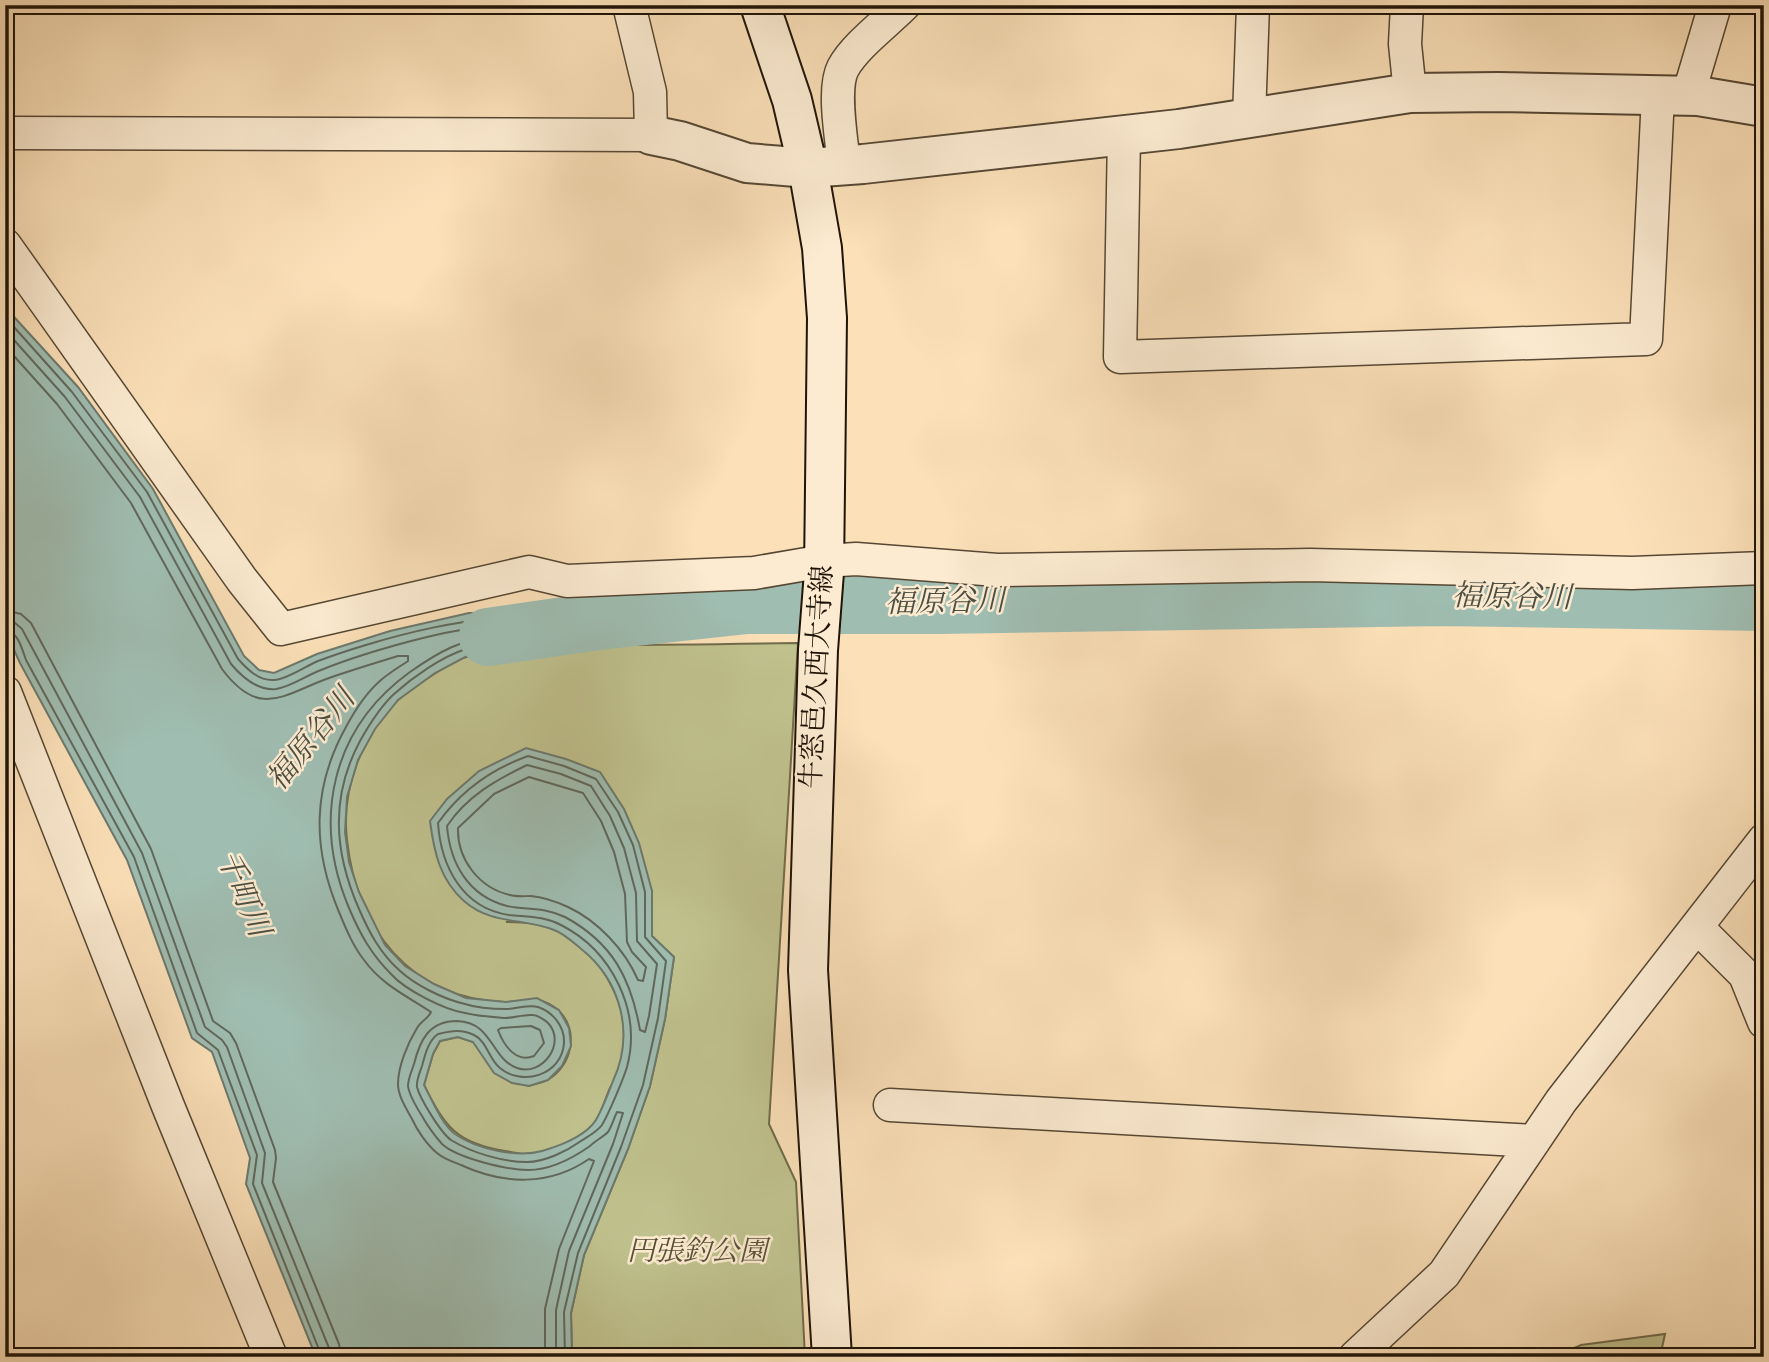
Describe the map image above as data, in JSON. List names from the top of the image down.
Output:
{
  "streets": {
    "main road": ["牛窓邑久西大寺線"]
  },
  "water": ["福原谷川", "千町川"],
  "parks": ["円張釣公園"]
}
